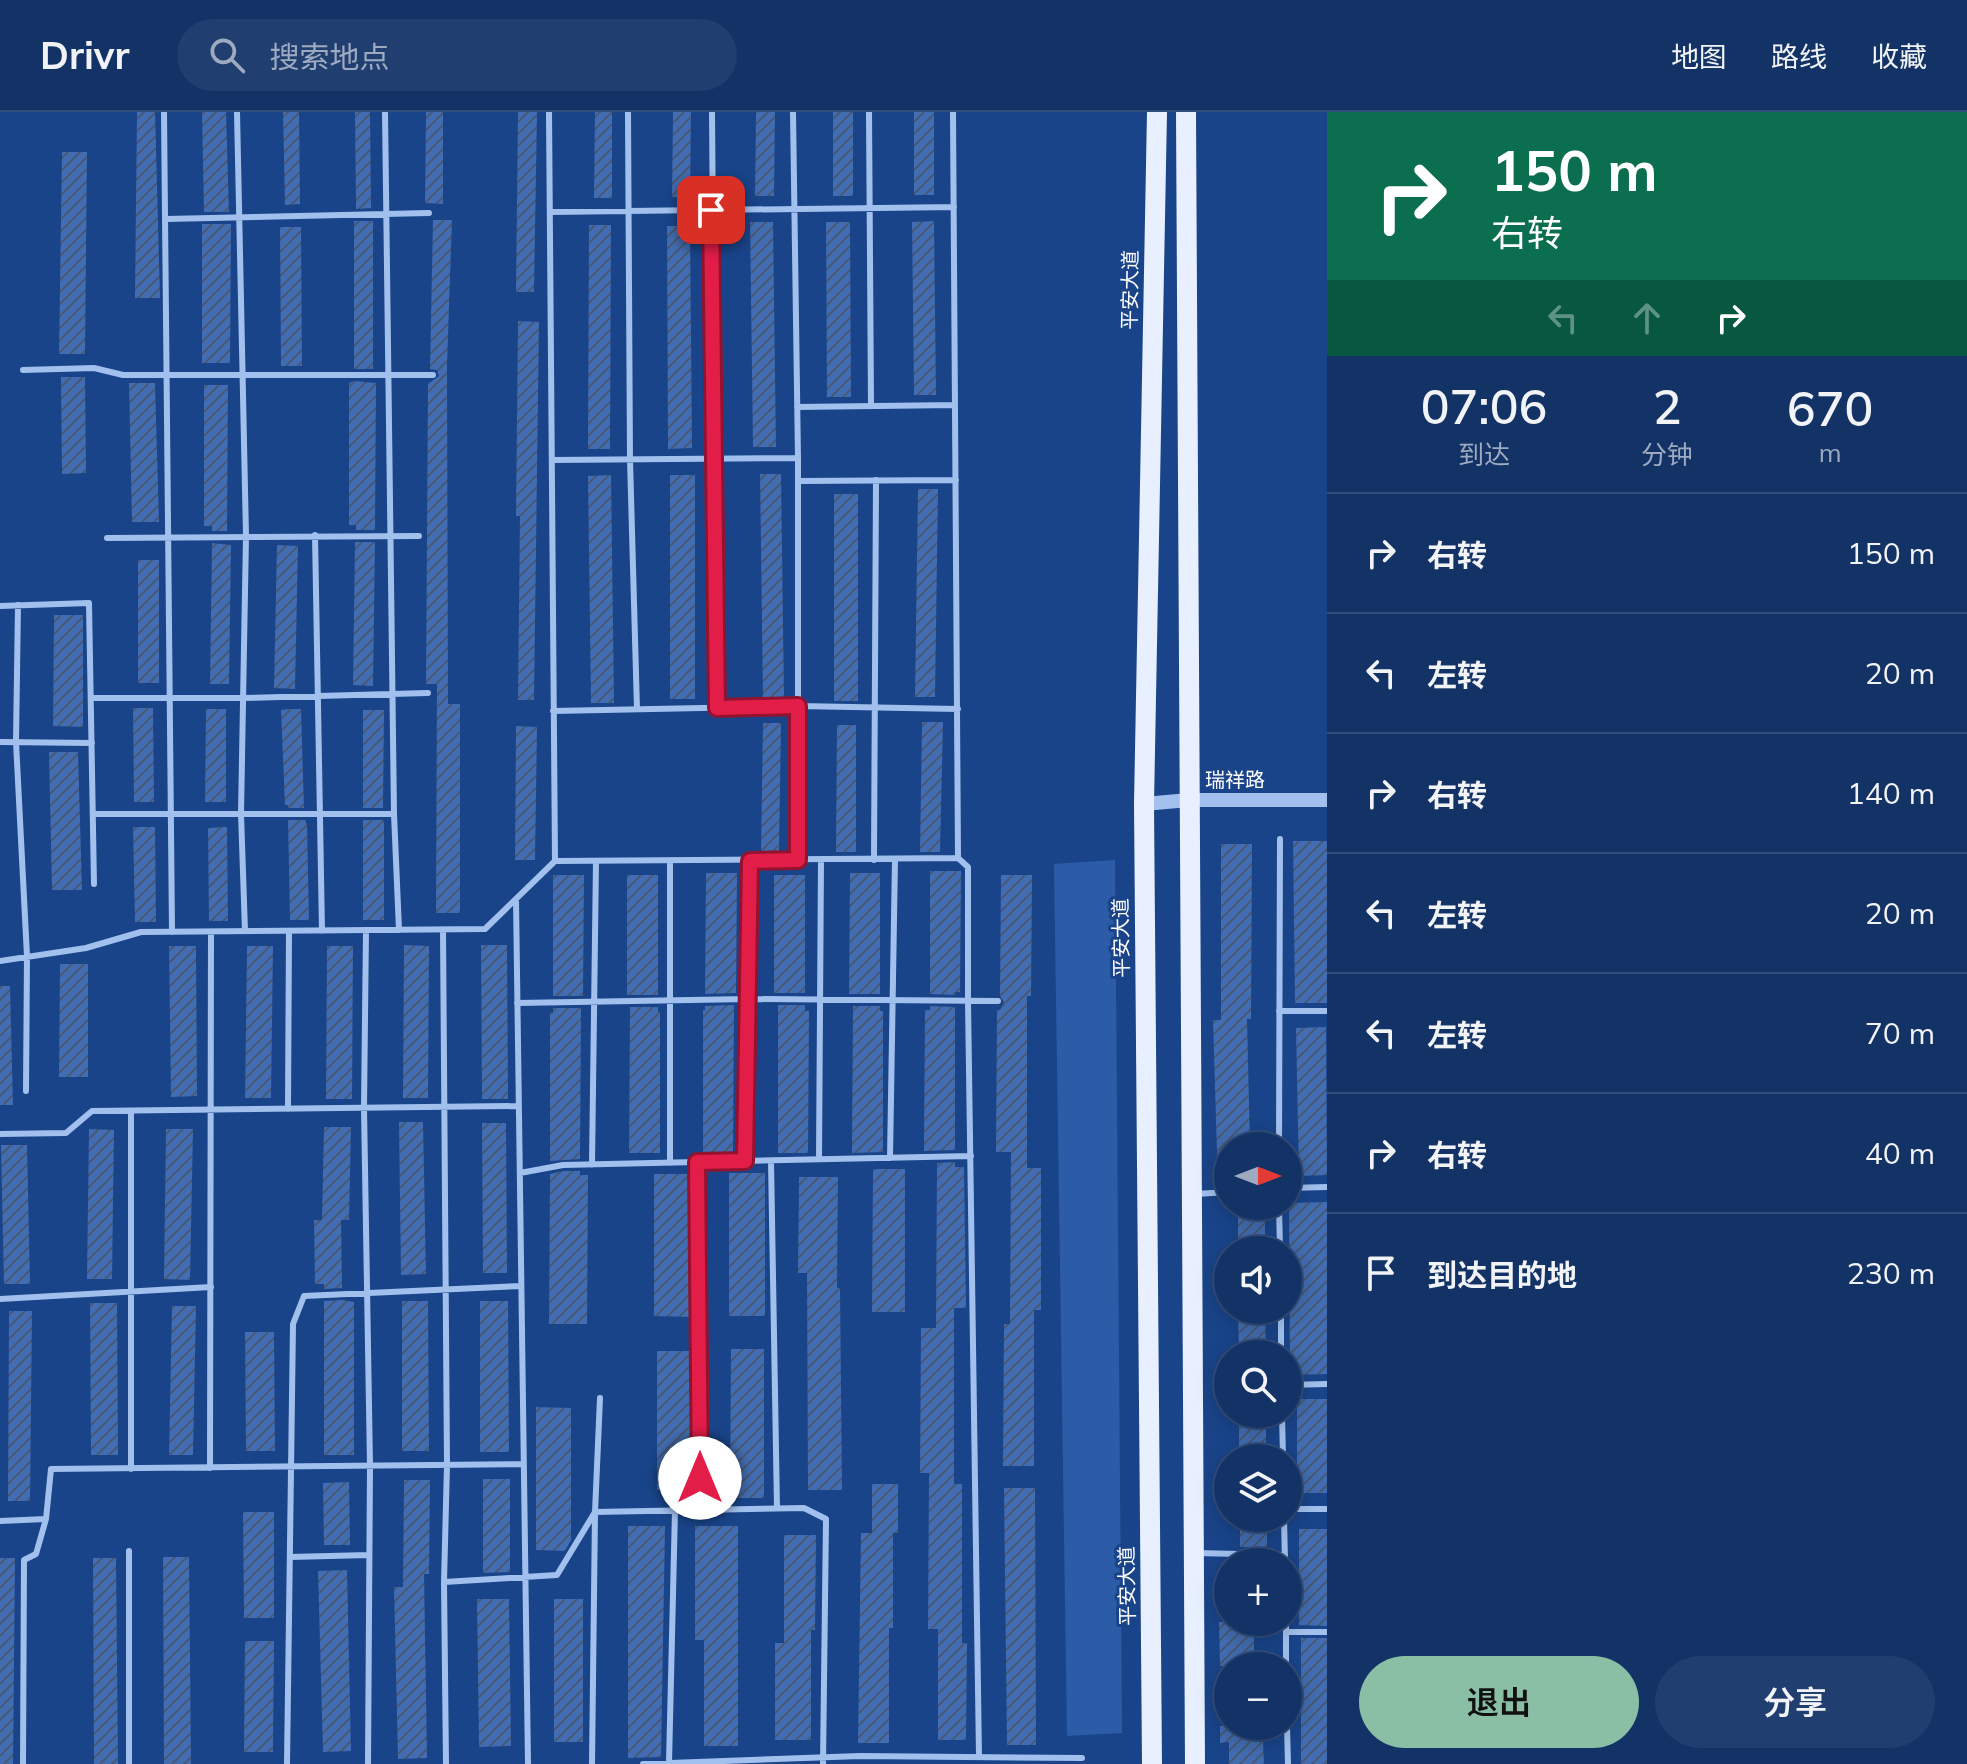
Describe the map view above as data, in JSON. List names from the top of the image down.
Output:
{
  "streets": {
    "main road": ["平安大道"],
    "street": ["瑞祥路"]
  },
  "crossings": [
    ["平安大道", "瑞祥路"]
  ],
  "north": "right",
  "page": {
    "header": "Drivr",
    "search": "搜索地点",
    "nav": ["地图", "路线", "收藏"],
    "turn": ["150 m", "右转"],
    "eta": [
      "07:06",
      "到达",
      "2",
      "分钟",
      "670",
      "m"
    ],
    "list": [
      {
        "name": "右转",
        "value": "150 m"
      },
      {
        "name": "左转",
        "value": "20 m"
      },
      {
        "name": "右转",
        "value": "140 m"
      },
      {
        "name": "左转",
        "value": "20 m"
      },
      {
        "name": "左转",
        "value": "70 m"
      },
      {
        "name": "右转",
        "value": "40 m"
      },
      {
        "name": "到达目的地",
        "value": "230 m"
      }
    ],
    "map_buttons": ["+", "−"],
    "buttons": ["退出", "分享"]
  }
}
